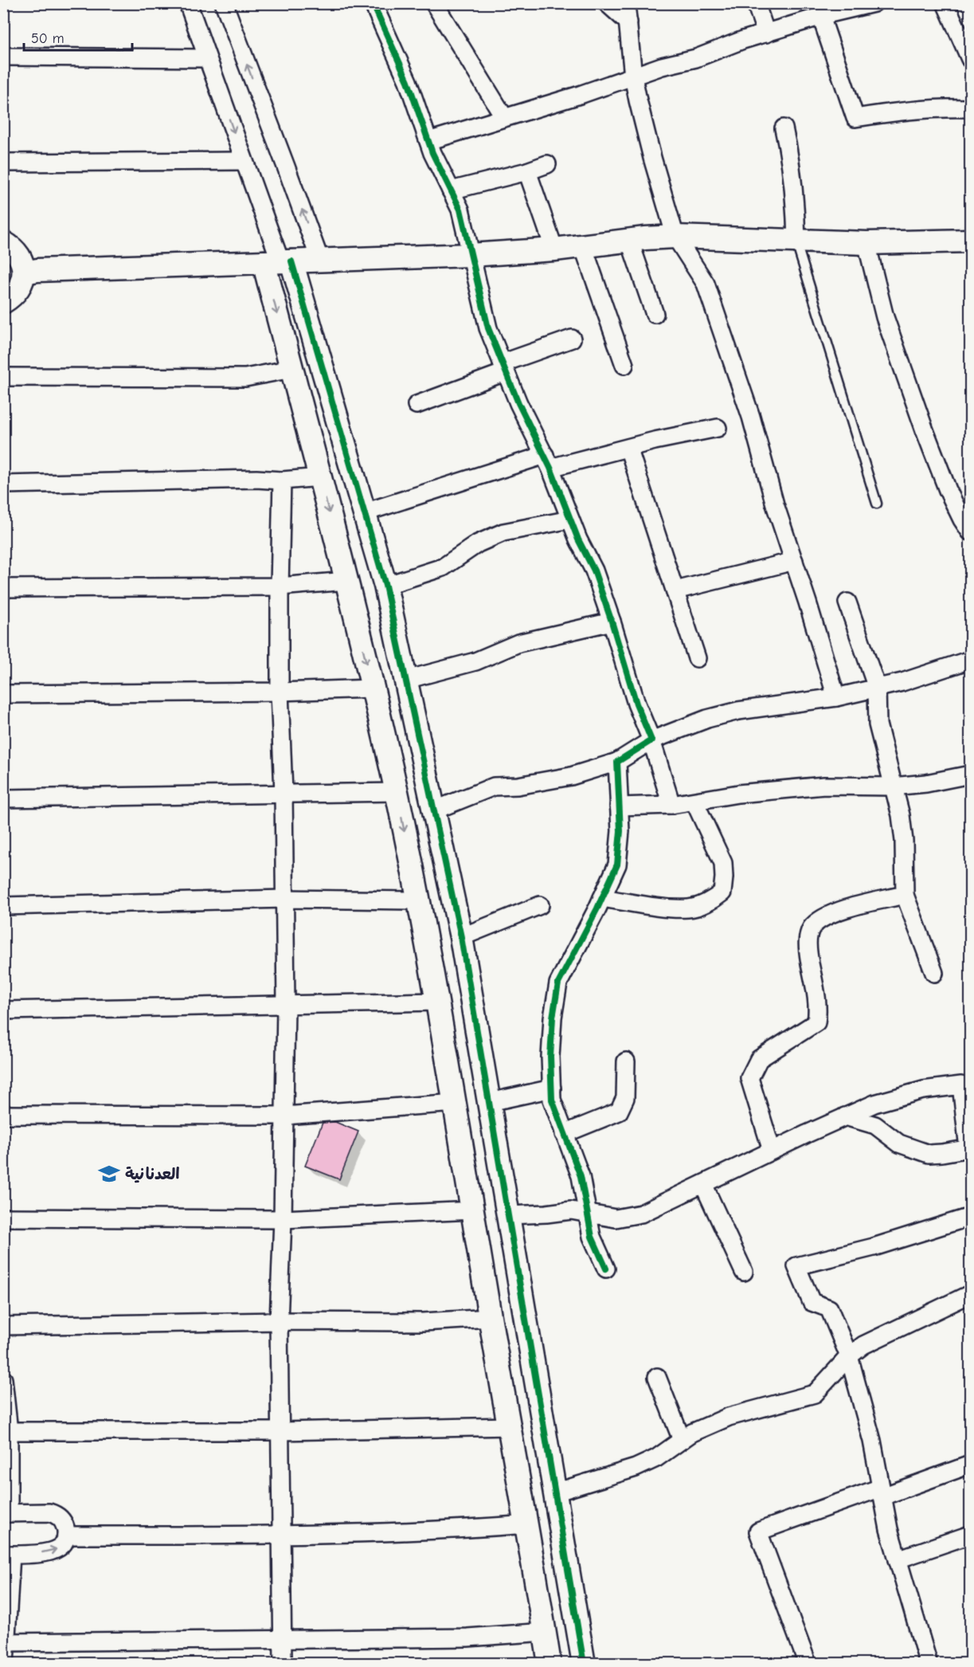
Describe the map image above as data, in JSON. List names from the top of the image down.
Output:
{
  "places": {
    "school or university": ["العدنانية"]
  },
  "scale_bar": "50 m"
}
